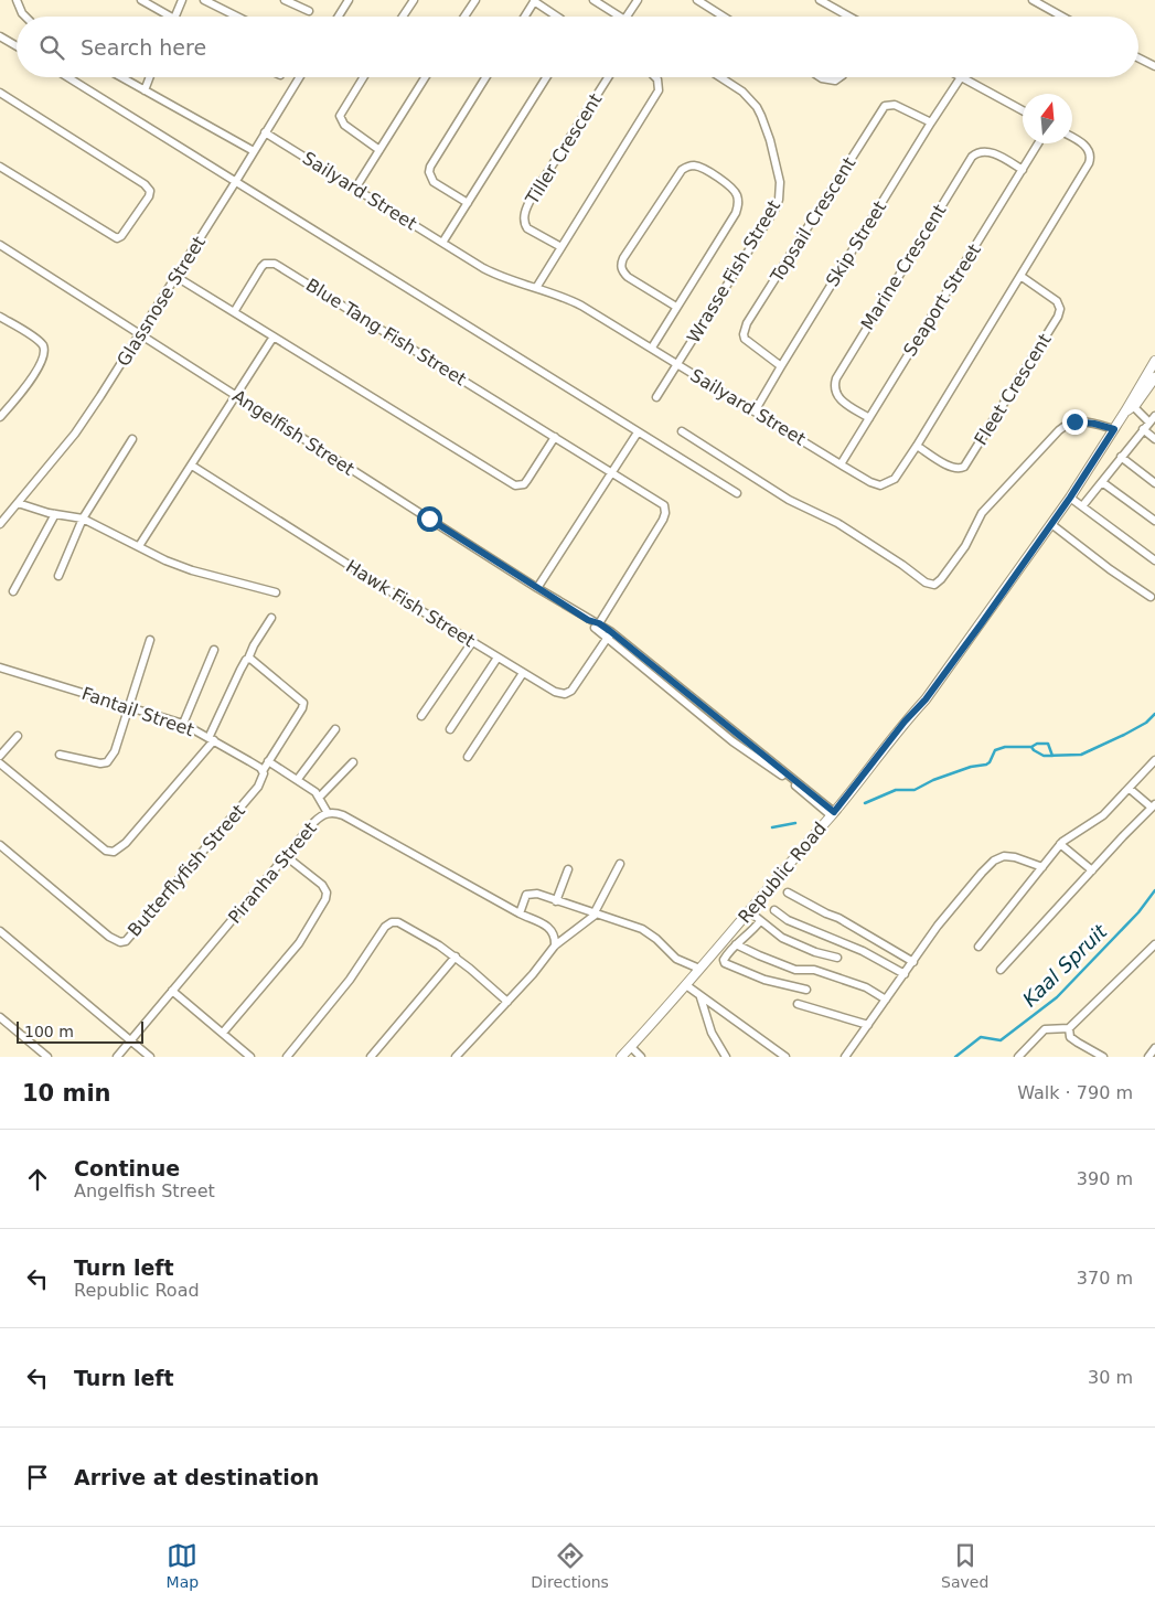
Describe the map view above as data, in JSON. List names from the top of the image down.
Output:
{
  "streets": {
    "street": [
      "Tiller Crescent",
      "Sailyard Street",
      "Topsail Crescent",
      "Skip Street",
      "Marine Crescent",
      "Wrasse Fish Street",
      "Seaport Street",
      "Glassnose Street",
      "Blue Tang Fish Street",
      "Fleet Crescent",
      "Angelfish Street",
      "Hawk Fish Street",
      "Fantail Street",
      "Butterflyfish Street",
      "Piranha Street",
      "Republic Road"
    ]
  },
  "crossings": [
    ["Sailyard Street", "Skip Street"],
    ["Sailyard Street", "Wrasse Fish Street"],
    ["Sailyard Street", "Seaport Street"],
    ["Sailyard Street", "Glassnose Street"],
    ["Sailyard Street", "Fleet Crescent"],
    ["Topsail Crescent", "Skip Street"],
    ["Marine Crescent", "Seaport Street"],
    ["Glassnose Street", "Angelfish Street"],
    ["Blue Tang Fish Street", "Angelfish Street"],
    ["Angelfish Street", "Hawk Fish Street"],
    ["Angelfish Street", "Republic Road"],
    ["Fantail Street", "Butterflyfish Street"]
  ],
  "water": ["Kaal Spruit"],
  "scale_bar": "100 m",
  "north": "top",
  "page": {
    "search": "Search here",
    "scale": "100 m",
    "heading": ["10 min", "Walk · 790 m"],
    "list": [
      ["Continue", "Angelfish Street", "390 m"],
      ["Turn left", "Republic Road", "370 m"],
      ["Turn left", "30 m"],
      "Arrive at destination"
    ],
    "nav": ["Map", "Directions", "Saved"]
  }
}
